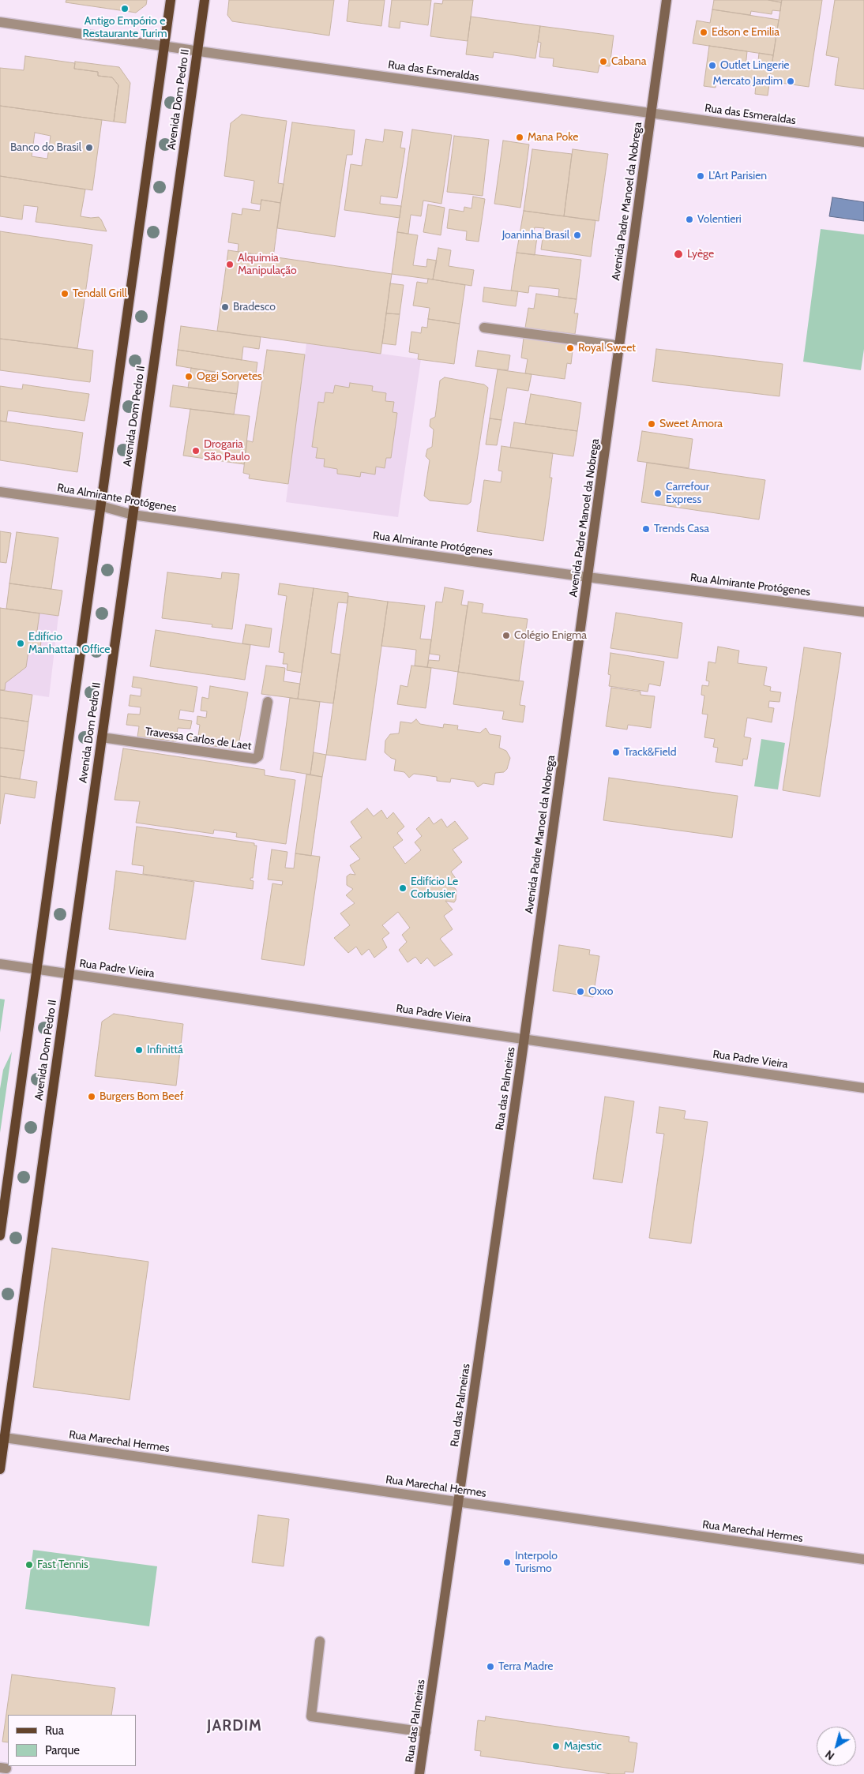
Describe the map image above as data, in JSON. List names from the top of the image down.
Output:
{
  "streets": {
    "main road": ["Avenida Dom Pedro II", "Avenida Padre Manoel da Nobrega", "Rua das Palmeiras"],
    "street": [
      "Rua das Esmeraldas",
      "Rua Almirante Protógenes",
      "Travessa Carlos de Laet",
      "Rua Padre Vieira",
      "Rua Marechal Hermes"
    ]
  },
  "crossings": [
    ["Rua das Esmeraldas", "Avenida Dom Pedro II"],
    ["Rua das Esmeraldas", "Avenida Padre Manoel da Nobrega"],
    ["Avenida Dom Pedro II", "Rua Almirante Protógenes"],
    ["Avenida Dom Pedro II", "Travessa Carlos de Laet"],
    ["Avenida Dom Pedro II", "Rua Padre Vieira"],
    ["Avenida Dom Pedro II", "Rua Marechal Hermes"],
    ["Avenida Padre Manoel da Nobrega", "Rua Almirante Protógenes"],
    ["Avenida Padre Manoel da Nobrega", "Rua Padre Vieira"],
    ["Avenida Padre Manoel da Nobrega", "Rua das Palmeiras"],
    ["Rua Padre Vieira", "Rua das Palmeiras"],
    ["Rua das Palmeiras", "Rua Marechal Hermes"]
  ],
  "districts": ["JARDIM"],
  "places": [
    "Antigo Empório e Restaurante Turim",
    "Edson e Emilia",
    "Cabana",
    "Outlet Lingerie",
    "Mercato Jardim",
    "Mana Poke",
    "Banco do Brasil",
    "L'Art Parisien",
    "Volentieri",
    "Joaninha Brasil",
    "Lyège",
    "Alquimia Manipulação",
    "Tendall Grill",
    "Bradesco",
    "Royal Sweet",
    "Oggi Sorvetes",
    "Sweet Amora",
    "Drogaria São Paulo",
    "Carrefour Express",
    "Trends Casa",
    "Colégio Enigma",
    "Edifício Manhattan Office",
    "Track&Field",
    "Edifício Le Corbusier",
    "Oxxo",
    "Infinittá",
    "Burgers Bom Beef",
    "Interpolo Turismo",
    "Fast Tennis",
    "Terra Madre",
    "Majestic"
  ],
  "legend": ["Rua", "Parque"],
  "north": "bottom left"
}
